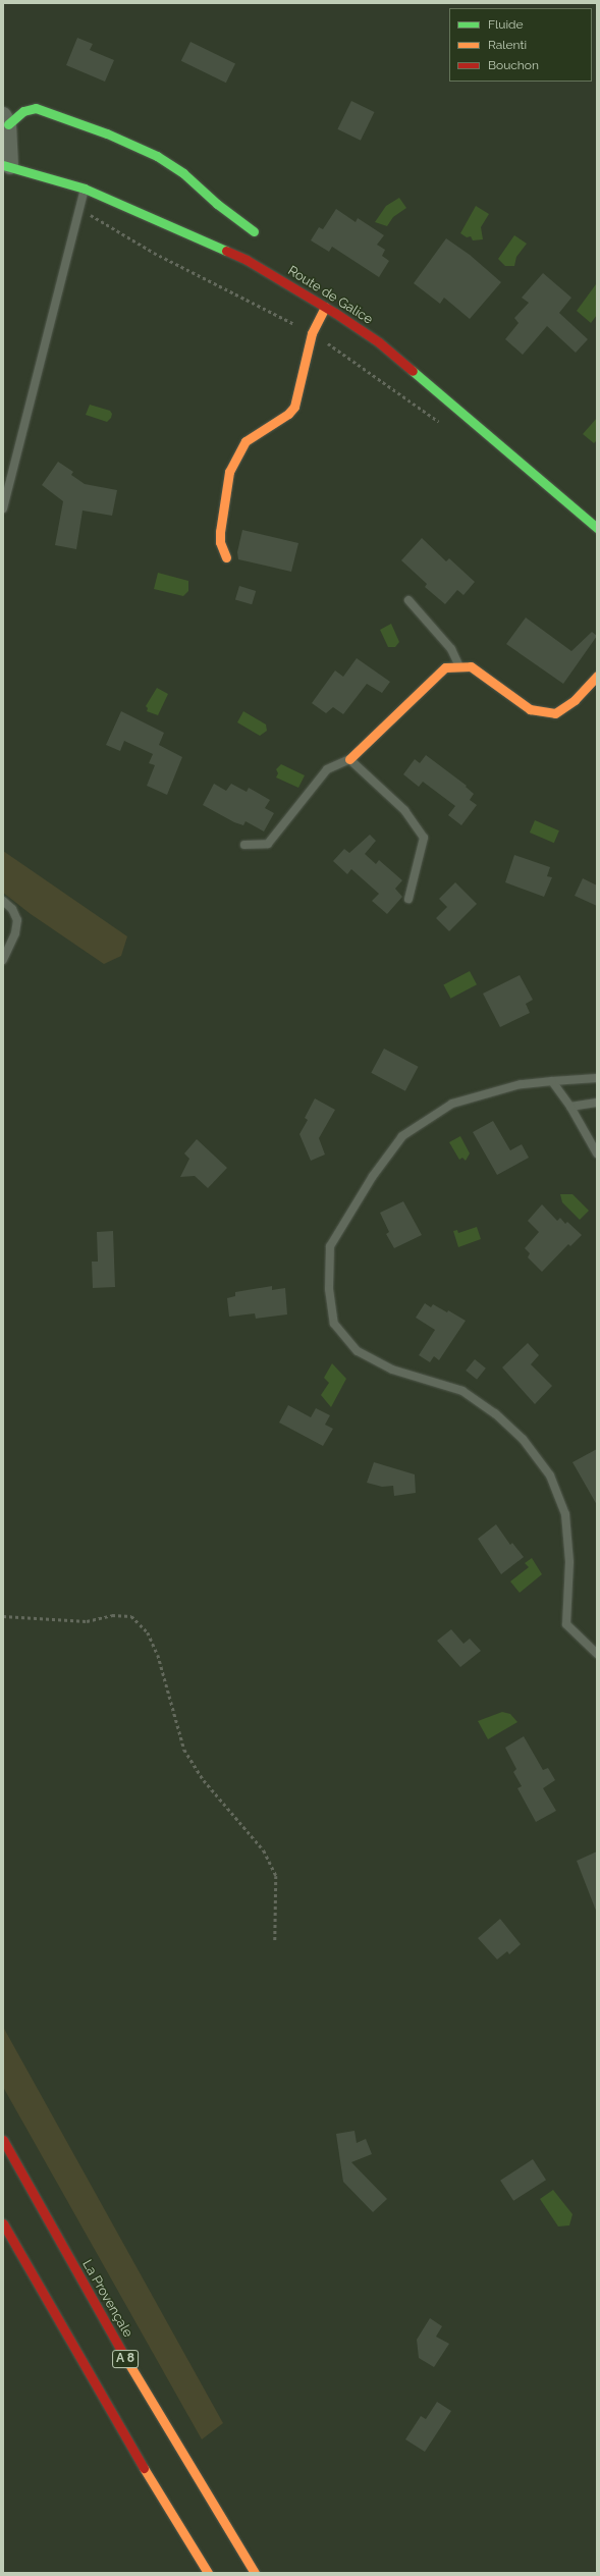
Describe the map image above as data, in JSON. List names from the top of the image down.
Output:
{
  "streets": {
    "main road": ["Route de Galice", "La Provençale", "A 8"]
  },
  "legend": ["Fluide", "Ralenti", "Bouchon"]
}
